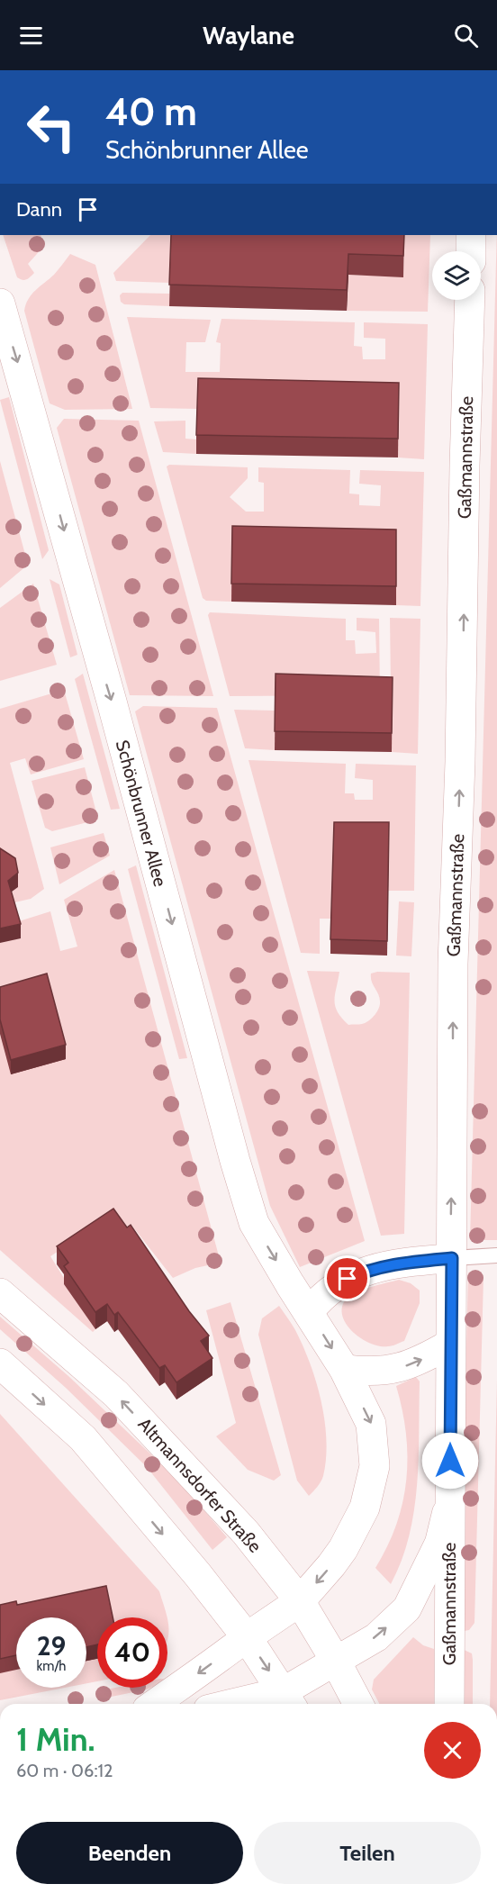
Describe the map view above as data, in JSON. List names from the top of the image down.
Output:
{
  "streets": {
    "street": ["Gaßmannstraße", "Schönbrunner Allee", "Altmannsdorfer Straße"]
  },
  "crossings": [
    ["Gaßmannstraße", "Altmannsdorfer Straße"],
    ["Schönbrunner Allee", "Altmannsdorfer Straße"]
  ],
  "one_way": ["Gaßmannstraße", "Schönbrunner Allee"],
  "page": {
    "header": "Waylane",
    "turn": ["40 m", "Schönbrunner Allee"],
    "then": "Dann",
    "speed": "29 km/h",
    "limit": "40",
    "heading": ["1 Min.", "60 m · 06:12"],
    "buttons": ["Beenden", "Teilen"]
  }
}
